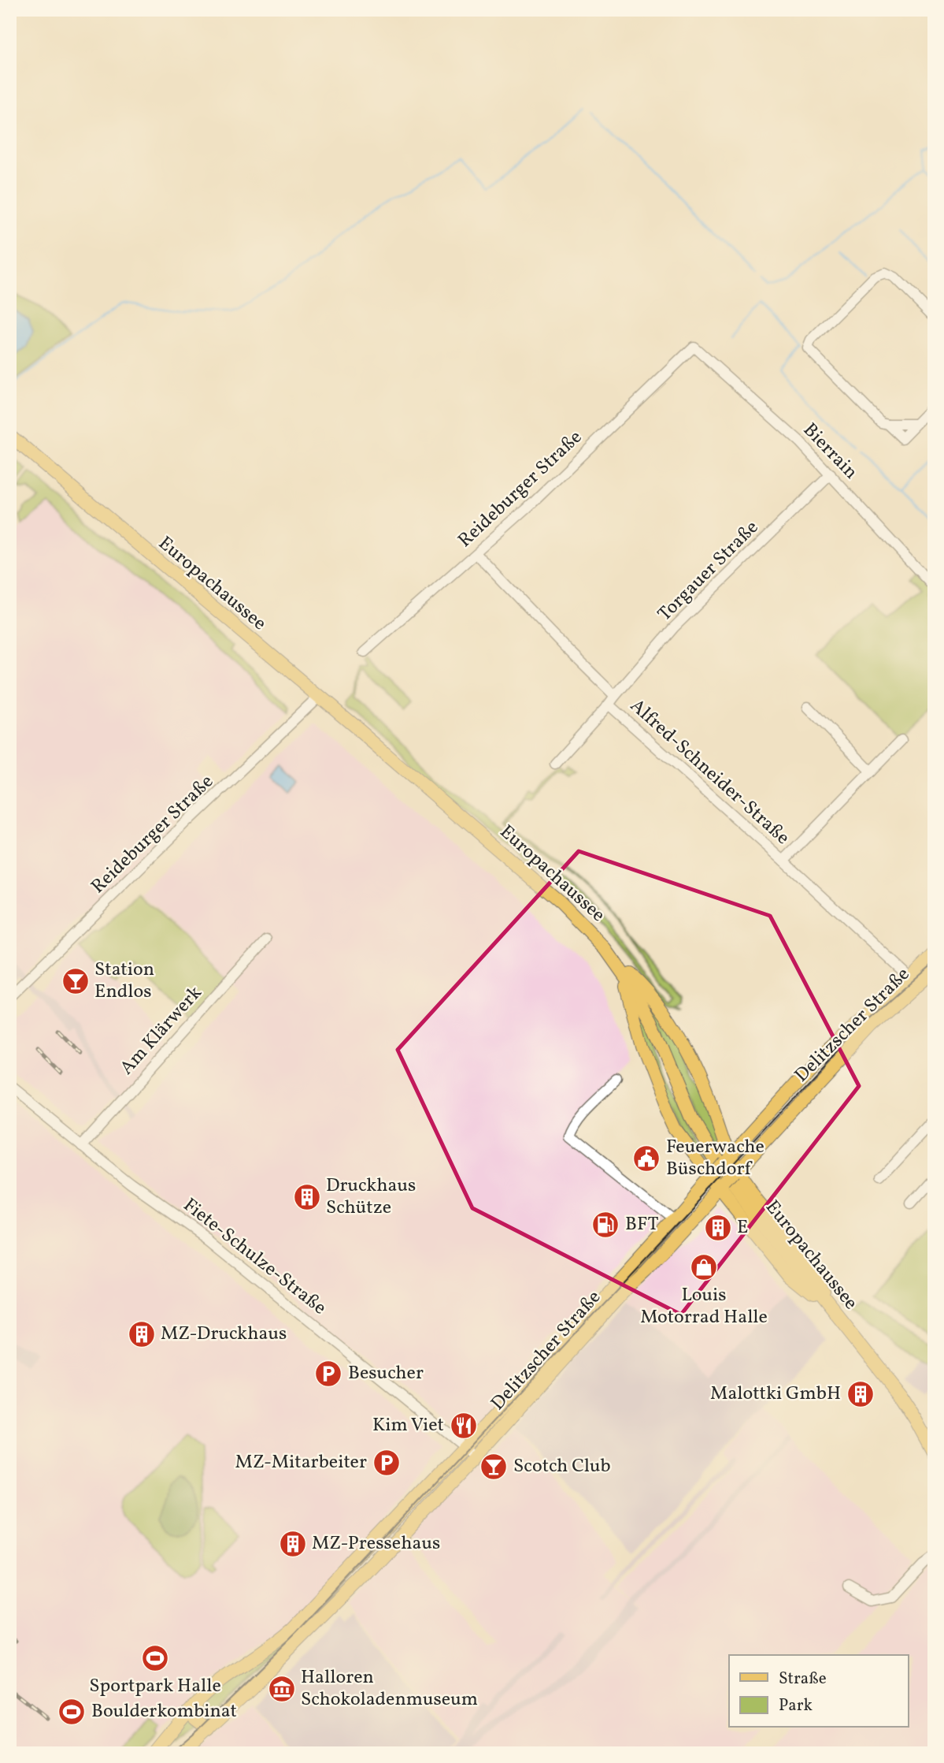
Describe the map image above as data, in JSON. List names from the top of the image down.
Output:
{
  "streets": {
    "main road": ["Europachaussee", "Delitzscher Straße"],
    "street": [
      "Bierrain",
      "Reideburger Straße",
      "Torgauer Straße",
      "Alfred-Schneider-Straße",
      "Am Klärwerk",
      "Fiete-Schulze-Straße"
    ]
  },
  "crossings": [
    ["Bierrain", "Reideburger Straße"],
    ["Bierrain", "Torgauer Straße"],
    ["Reideburger Straße", "Europachaussee"],
    ["Reideburger Straße", "Alfred-Schneider-Straße"],
    ["Torgauer Straße", "Alfred-Schneider-Straße"],
    ["Alfred-Schneider-Straße", "Delitzscher Straße"],
    ["Delitzscher Straße", "Fiete-Schulze-Straße"],
    ["Am Klärwerk", "Fiete-Schulze-Straße"]
  ],
  "places": {
    "bar": ["Station Endlos", "Scotch Club"],
    "public building": ["Feuerwache Büschdorf"],
    "building": [
      "Druckhaus Schütze",
      "E",
      "MZ-Druckhaus",
      "Malottki GmbH",
      "MZ-Pressehaus"
    ],
    "fuel station": ["BFT"],
    "shop": ["Louis Motorrad Halle"],
    "parking": ["Besucher", "MZ-Mitarbeiter"],
    "restaurant": ["Kim Viet"],
    "sports": ["Sportpark Halle", "Boulderkombinat"],
    "museum": ["Halloren Schokoladenmuseum"]
  },
  "legend": ["Straße", "Park"]
}
